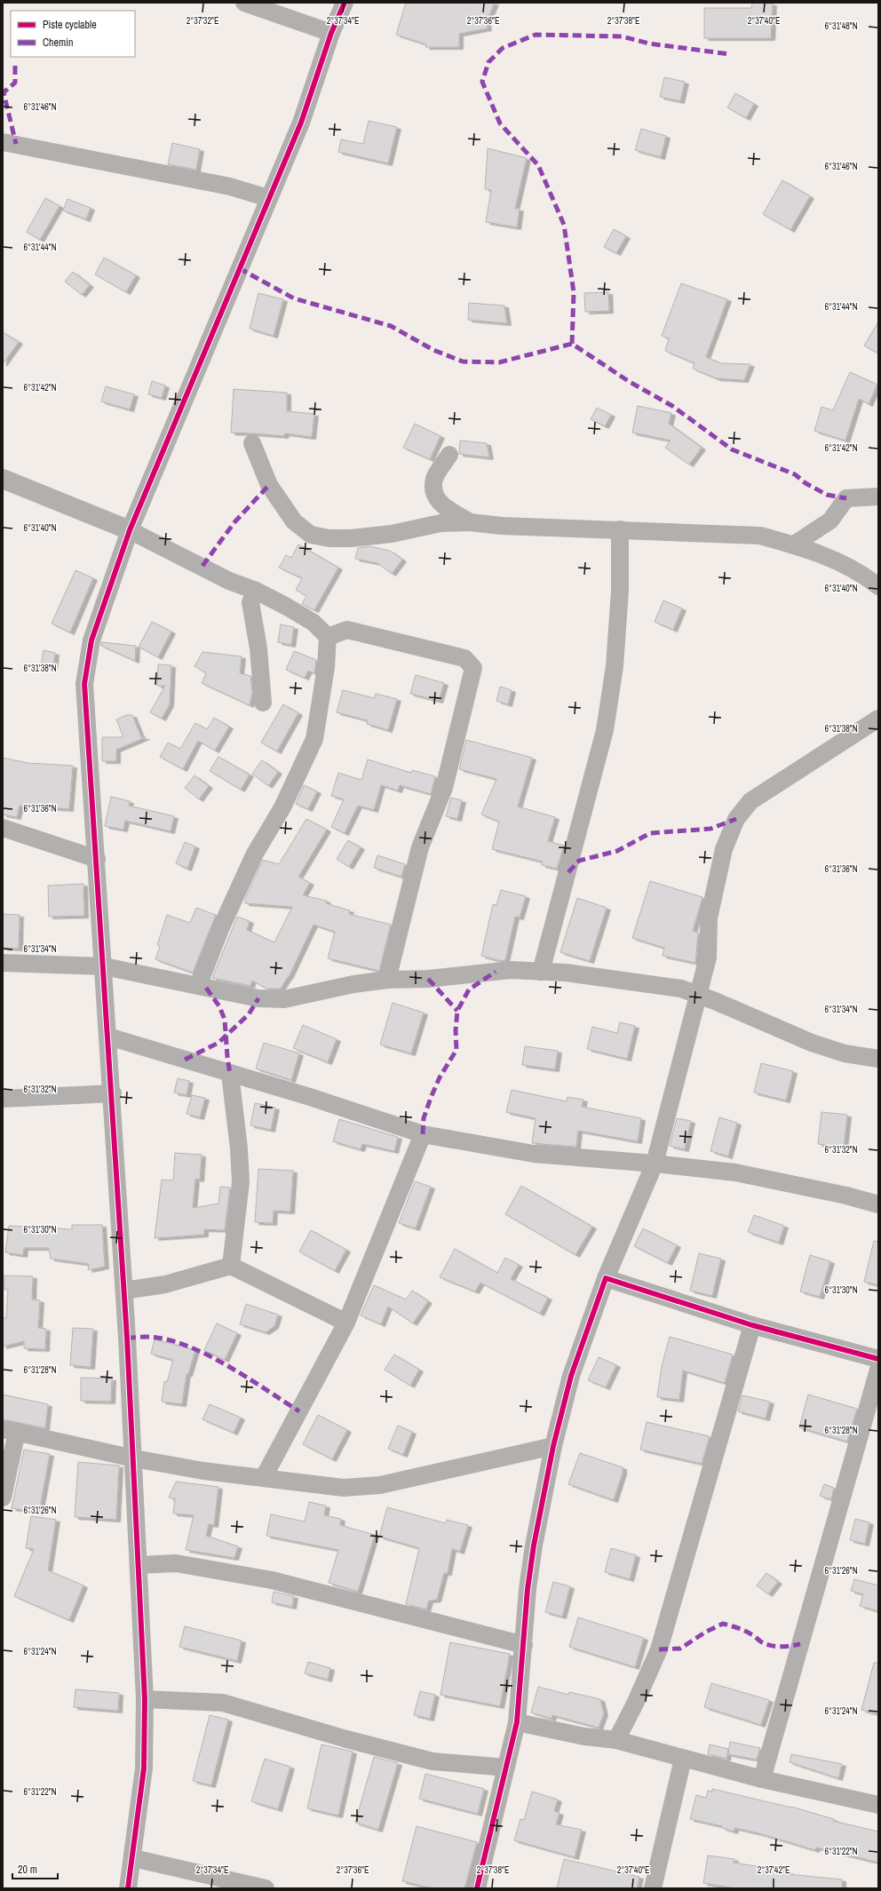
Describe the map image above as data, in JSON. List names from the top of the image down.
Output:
{
  "legend": ["Piste cyclable", "Chemin"],
  "scale_bar": "20 m",
  "coordinates": [
    "2°37'32\"E",
    "2°37'34\"E",
    "2°37'36\"E",
    "2°37'38\"E",
    "2°37'40\"E",
    "6°31'48\"N",
    "6°31'46\"N",
    "6°31'44\"N",
    "6°31'42\"N",
    "6°31'40\"N",
    "6°31'38\"N",
    "6°31'36\"N",
    "6°31'34\"N",
    "6°31'32\"N",
    "6°31'30\"N",
    "6°31'28\"N",
    "6°31'26\"N",
    "6°31'24\"N",
    "6°31'22\"N",
    "2°37'42\"E"
  ]
}
